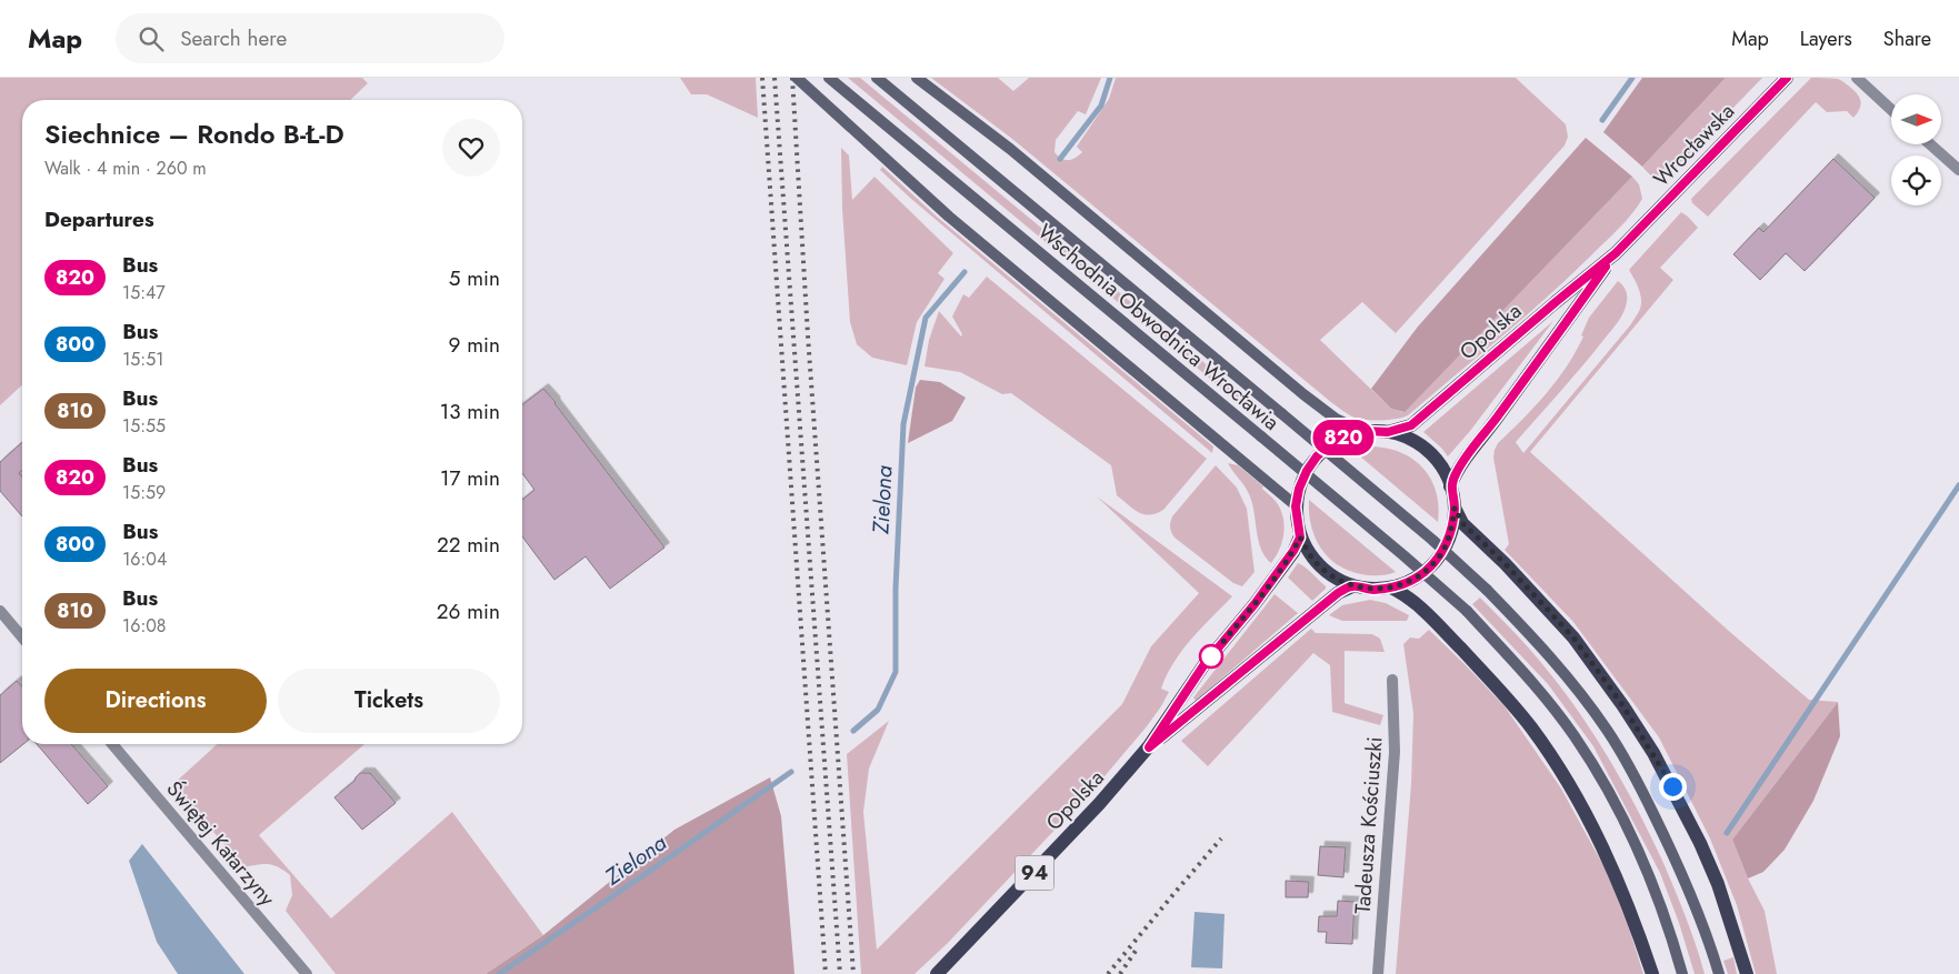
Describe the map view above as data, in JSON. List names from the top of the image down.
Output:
{
  "streets": {
    "main road": [
      "Wrocławska",
      "Wschodnia Obwodnica Wrocławia",
      "Opolska",
      "94"
    ],
    "street": ["Tadeusza Kościuszki", "Świętej Katarzyny"]
  },
  "crossings": [
    ["Wrocławska", "Opolska"]
  ],
  "water": ["Zielona"],
  "lines": ["bus line 820"],
  "north": "right",
  "page": {
    "header": "Map",
    "search": "Search here",
    "nav": ["Map", "Layers", "Share"],
    "on_map": "820",
    "heading": [
      ["Siechnice – Rondo B-Ł-D", "Walk · 4 min · 260 m"],
      "Departures"
    ],
    "list": [
      {
        "mark": "820",
        "name": "Bus",
        "note": "15:47",
        "value": "5 min"
      },
      {
        "mark": "800",
        "name": "Bus",
        "note": "15:51",
        "value": "9 min"
      },
      {
        "mark": "810",
        "name": "Bus",
        "note": "15:55",
        "value": "13 min"
      },
      {
        "mark": "820",
        "name": "Bus",
        "note": "15:59",
        "value": "17 min"
      },
      {
        "mark": "800",
        "name": "Bus",
        "note": "16:04",
        "value": "22 min"
      },
      {
        "mark": "810",
        "name": "Bus",
        "note": "16:08",
        "value": "26 min"
      }
    ],
    "buttons": ["Directions", "Tickets"]
  }
}
